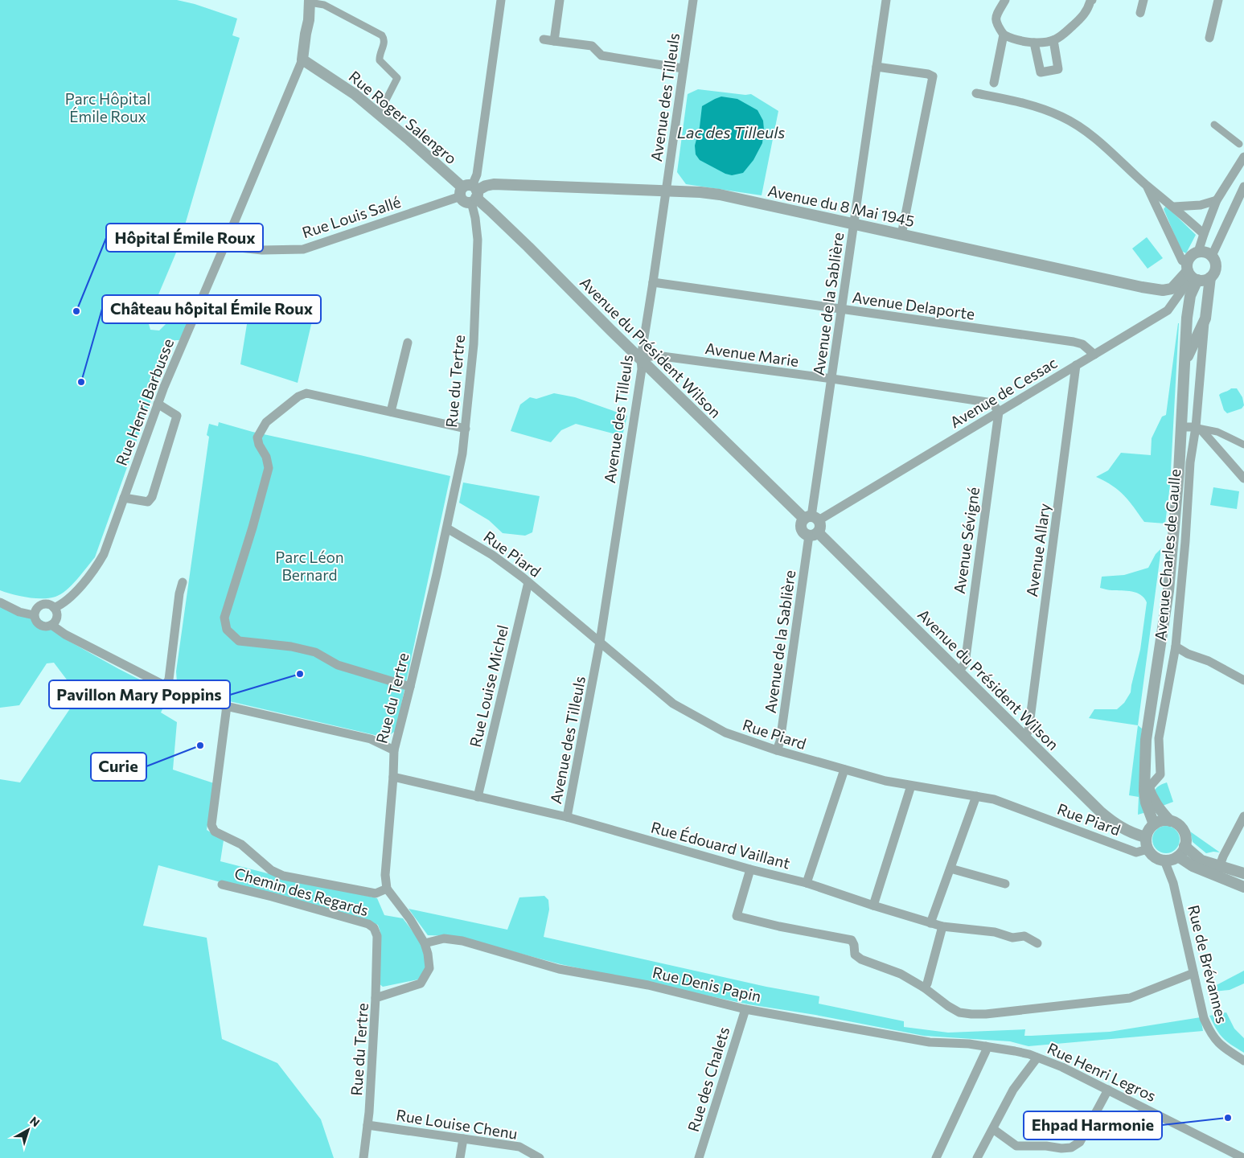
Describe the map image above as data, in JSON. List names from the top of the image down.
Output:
{
  "streets": {
    "street": [
      "Avenue des Tilleuls",
      "Rue Roger Salengro",
      "Avenue du 8 Mai 1945",
      "Rue Louis Sallé",
      "Avenue de la Sablière",
      "Avenue Delaporte",
      "Avenue du Président Wilson",
      "Avenue Marie",
      "Rue du Tertre",
      "Avenue de Cessac",
      "Rue Henri Barbusse",
      "Avenue Sévigné",
      "Avenue Allary",
      "Rue Piard",
      "Avenue Charles de Gaulle",
      "Rue Louise Michel",
      "Rue Édouard Vaillant",
      "Chemin des Regards",
      "Rue de Brévannes",
      "Rue Denis Papin",
      "Rue Henri Legros",
      "Rue des Chalets",
      "Rue Louise Chenu"
    ]
  },
  "crossings": [
    ["Avenue des Tilleuls", "Avenue du 8 Mai 1945"],
    ["Avenue des Tilleuls", "Avenue Delaporte"],
    ["Avenue des Tilleuls", "Avenue du Président Wilson"],
    ["Avenue des Tilleuls", "Avenue Marie"],
    ["Avenue des Tilleuls", "Rue Piard"],
    ["Avenue des Tilleuls", "Rue Édouard Vaillant"],
    ["Rue Roger Salengro", "Avenue du 8 Mai 1945"],
    ["Rue Roger Salengro", "Rue Louis Sallé"],
    ["Rue Roger Salengro", "Avenue du Président Wilson"],
    ["Rue Roger Salengro", "Rue du Tertre"],
    ["Rue Roger Salengro", "Rue Henri Barbusse"],
    ["Avenue du 8 Mai 1945", "Rue Louis Sallé"],
    ["Avenue du 8 Mai 1945", "Avenue de la Sablière"],
    ["Avenue du 8 Mai 1945", "Avenue du Président Wilson"],
    ["Avenue du 8 Mai 1945", "Rue du Tertre"],
    ["Avenue du 8 Mai 1945", "Avenue de Cessac"],
    ["Avenue du 8 Mai 1945", "Avenue Charles de Gaulle"],
    ["Rue Louis Sallé", "Avenue du Président Wilson"],
    ["Rue Louis Sallé", "Rue du Tertre"],
    ["Rue Louis Sallé", "Rue Henri Barbusse"],
    ["Avenue de la Sablière", "Avenue Delaporte"],
    ["Avenue de la Sablière", "Avenue du Président Wilson"],
    ["Avenue de la Sablière", "Avenue Marie"],
    ["Avenue de la Sablière", "Avenue de Cessac"],
    ["Avenue de la Sablière", "Rue Piard"],
    ["Avenue Delaporte", "Avenue de Cessac"],
    ["Avenue du Président Wilson", "Avenue Marie"],
    ["Avenue du Président Wilson", "Rue du Tertre"],
    ["Avenue du Président Wilson", "Avenue de Cessac"],
    ["Avenue du Président Wilson", "Avenue Sévigné"],
    ["Avenue du Président Wilson", "Avenue Allary"],
    ["Avenue du Président Wilson", "Rue Piard"],
    ["Avenue du Président Wilson", "Avenue Charles de Gaulle"],
    ["Avenue du Président Wilson", "Rue de Brévannes"],
    ["Avenue Marie", "Avenue de Cessac"],
    ["Avenue Marie", "Avenue Sévigné"],
    ["Rue du Tertre", "Rue Piard"],
    ["Rue du Tertre", "Rue Édouard Vaillant"],
    ["Rue du Tertre", "Chemin des Regards"],
    ["Rue du Tertre", "Rue Denis Papin"],
    ["Rue du Tertre", "Rue Louise Chenu"],
    ["Avenue de Cessac", "Avenue Sévigné"],
    ["Avenue de Cessac", "Avenue Allary"],
    ["Avenue de Cessac", "Avenue Charles de Gaulle"],
    ["Rue Piard", "Avenue Charles de Gaulle"],
    ["Rue Piard", "Rue Louise Michel"],
    ["Rue Piard", "Rue de Brévannes"],
    ["Avenue Charles de Gaulle", "Rue de Brévannes"],
    ["Rue Louise Michel", "Rue Édouard Vaillant"],
    ["Rue Denis Papin", "Rue Henri Legros"],
    ["Rue Denis Papin", "Rue des Chalets"]
  ],
  "water": ["Lac des Tilleuls"],
  "parks": ["Parc Hôpital Émile Roux", "Parc Léon Bernard"],
  "places": [
    "Hôpital Émile Roux",
    "Château hôpital Émile Roux",
    "Pavillon Mary Poppins",
    "Curie",
    "Ehpad Harmonie"
  ],
  "north": "top right"
}
